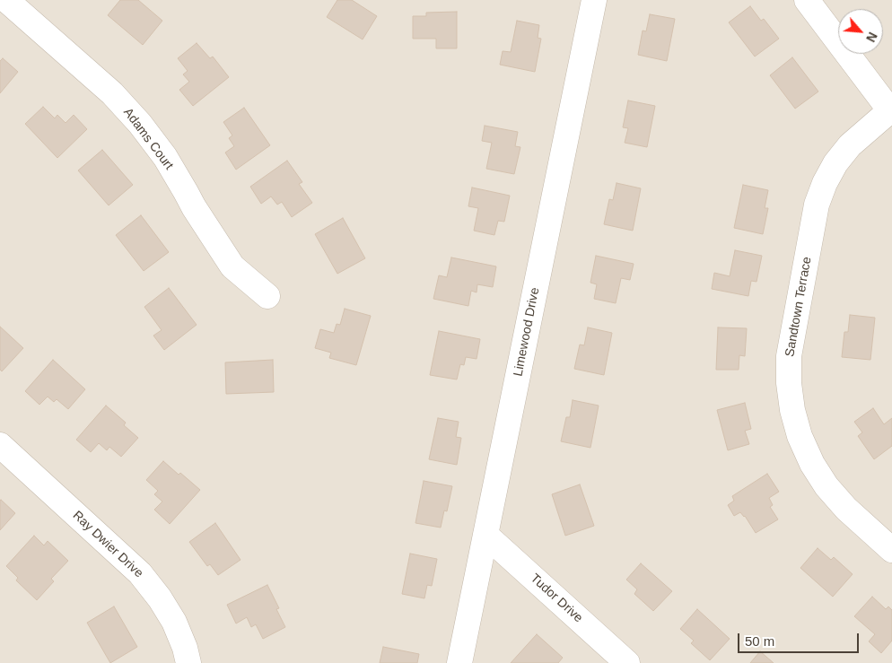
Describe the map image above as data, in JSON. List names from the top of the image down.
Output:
{
  "streets": {
    "street": [
      "Adams Court",
      "Sandtown Terrace",
      "Limewood Drive",
      "Ray Dwier Drive",
      "Tudor Drive"
    ]
  },
  "crossings": [
    ["Limewood Drive", "Tudor Drive"]
  ],
  "scale_bar": "50 m",
  "north": "bottom right"
}
